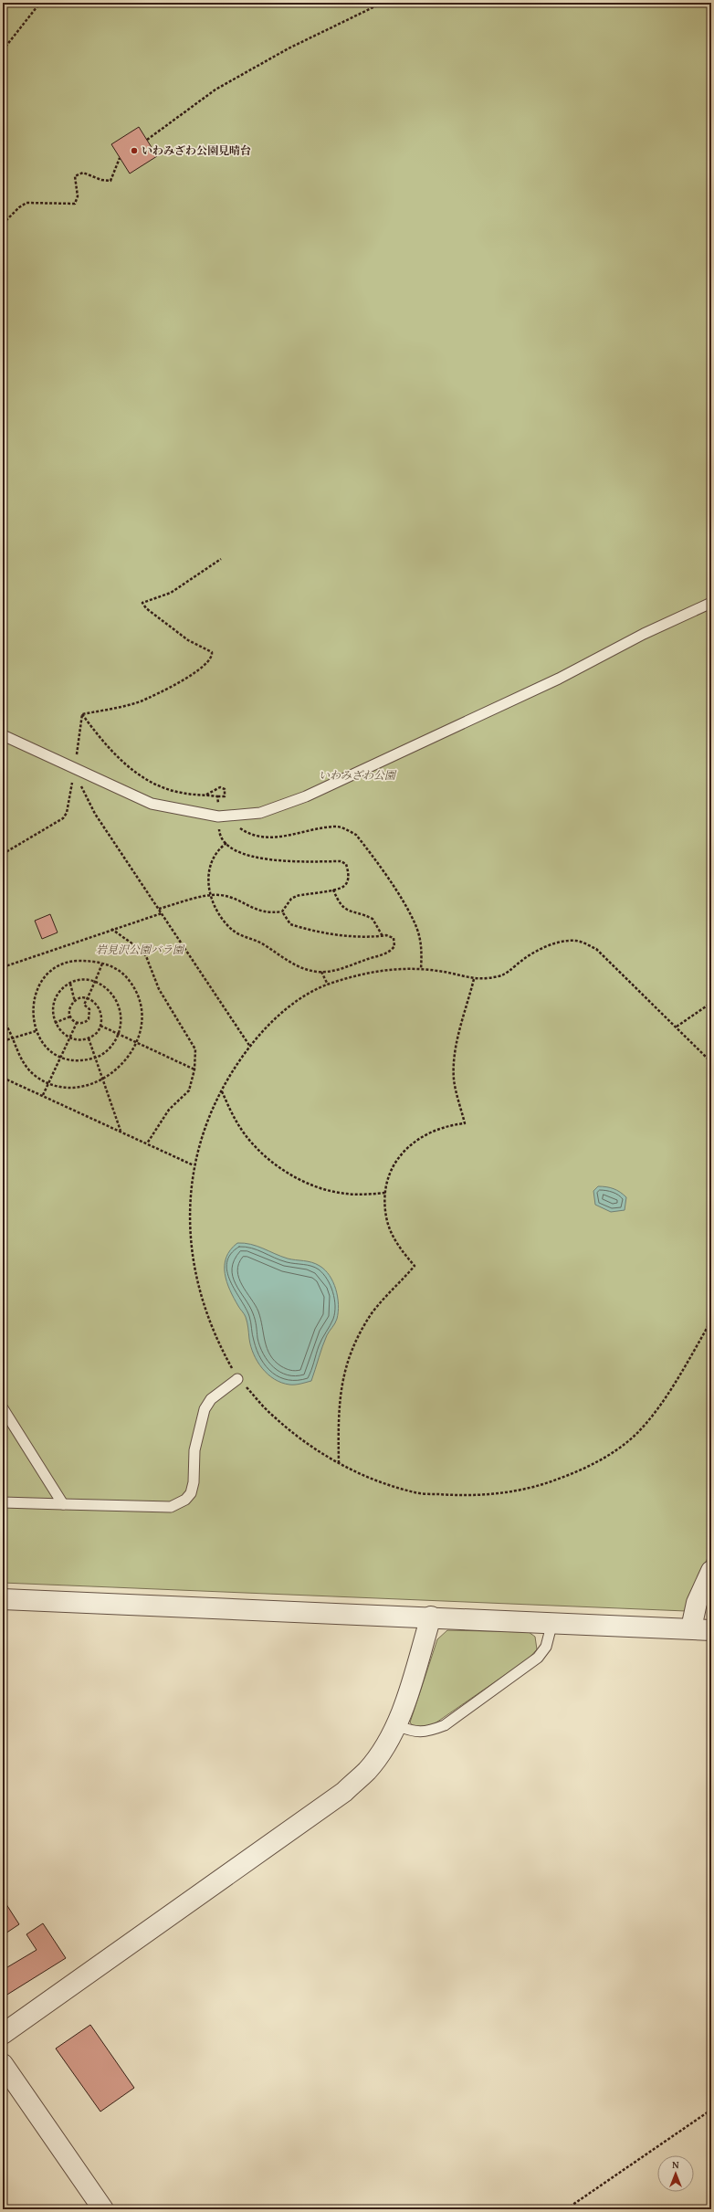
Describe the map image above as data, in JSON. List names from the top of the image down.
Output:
{
  "parks": ["いわみざわ公園", "岩見沢公園バラ園"],
  "places": ["いわみざわ公園見晴台"],
  "north": "top"
}
